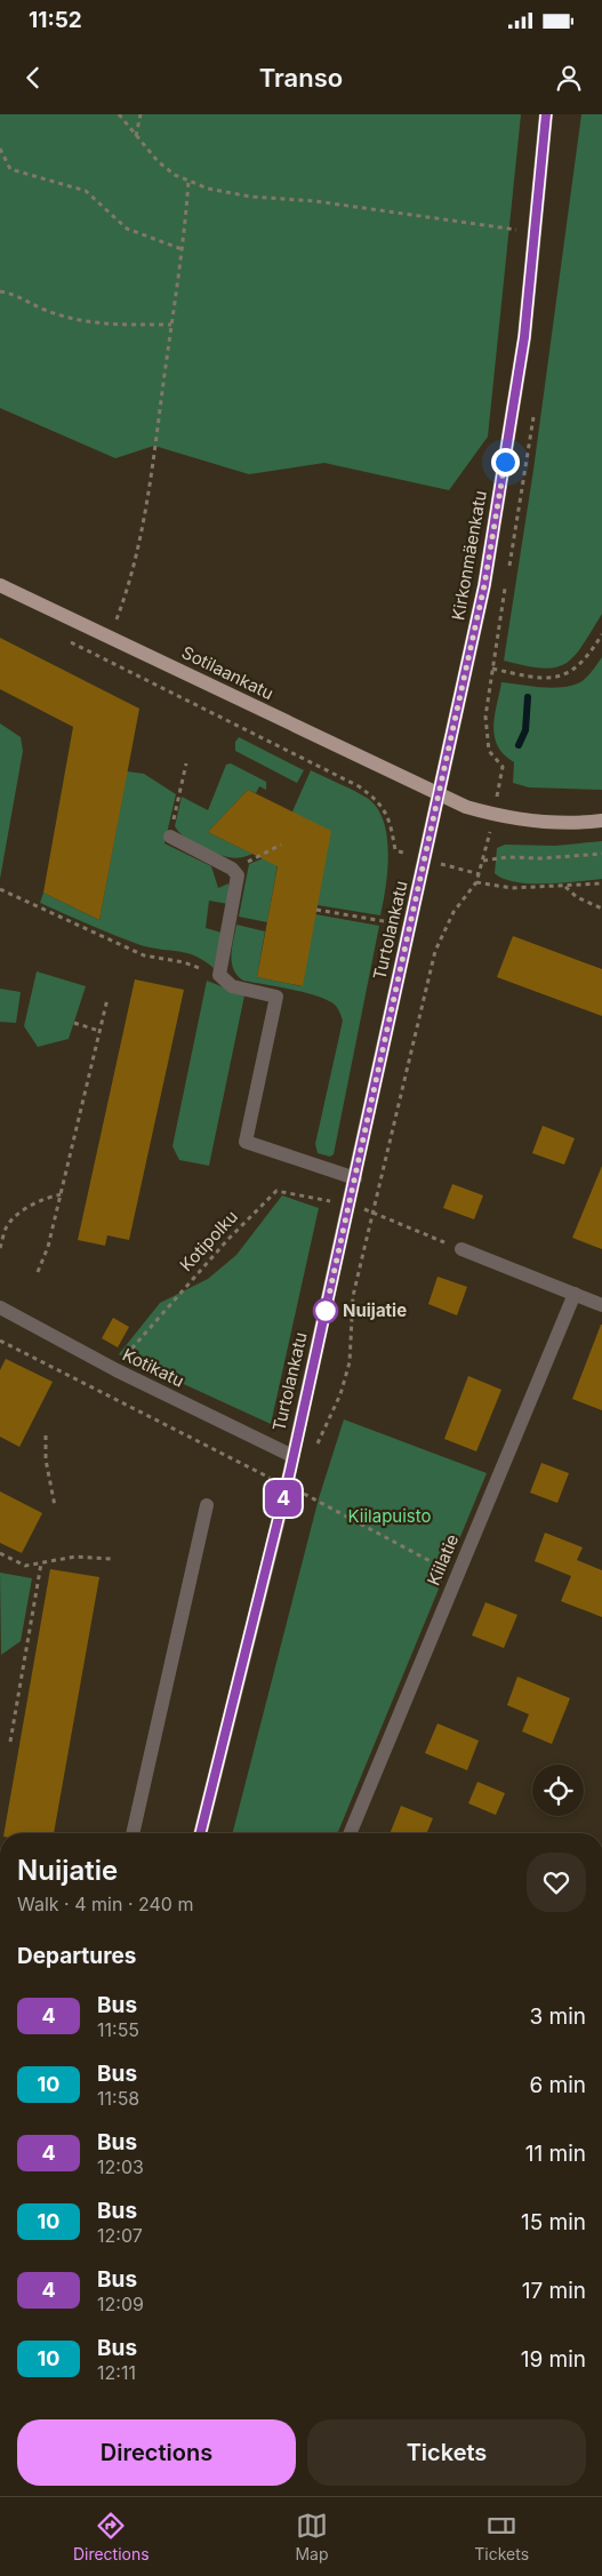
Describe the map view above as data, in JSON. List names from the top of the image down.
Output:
{
  "streets": {
    "main road": ["Kirkonmäenkatu", "Sotilaankatu", "Turtolankatu"],
    "street": ["Kotikatu", "Kiilatie"],
    "path": ["Kotipolku"]
  },
  "crossings": [
    ["Kirkonmäenkatu", "Sotilaankatu"],
    ["Kirkonmäenkatu", "Turtolankatu"],
    ["Sotilaankatu", "Turtolankatu"],
    ["Turtolankatu", "Kotipolku"],
    ["Turtolankatu", "Kotikatu"],
    ["Kotipolku", "Kotikatu"]
  ],
  "parks": ["Kiilapuisto"],
  "places": ["Nuijatie"],
  "lines": ["bus line 4"],
  "page": {
    "status": "11:52",
    "header": "Transo",
    "on_map": "4",
    "heading": [
      ["Nuijatie", "Walk · 4 min · 240 m"],
      "Departures"
    ],
    "list": [
      {
        "mark": "4",
        "name": "Bus",
        "note": "11:55",
        "value": "3 min"
      },
      {
        "mark": "10",
        "name": "Bus",
        "note": "11:58",
        "value": "6 min"
      },
      {
        "mark": "4",
        "name": "Bus",
        "note": "12:03",
        "value": "11 min"
      },
      {
        "mark": "10",
        "name": "Bus",
        "note": "12:07",
        "value": "15 min"
      },
      {
        "mark": "4",
        "name": "Bus",
        "note": "12:09",
        "value": "17 min"
      },
      {
        "mark": "10",
        "name": "Bus",
        "note": "12:11",
        "value": "19 min"
      }
    ],
    "buttons": ["Directions", "Tickets"],
    "tabs": ["Directions", "Map", "Tickets"]
  }
}
